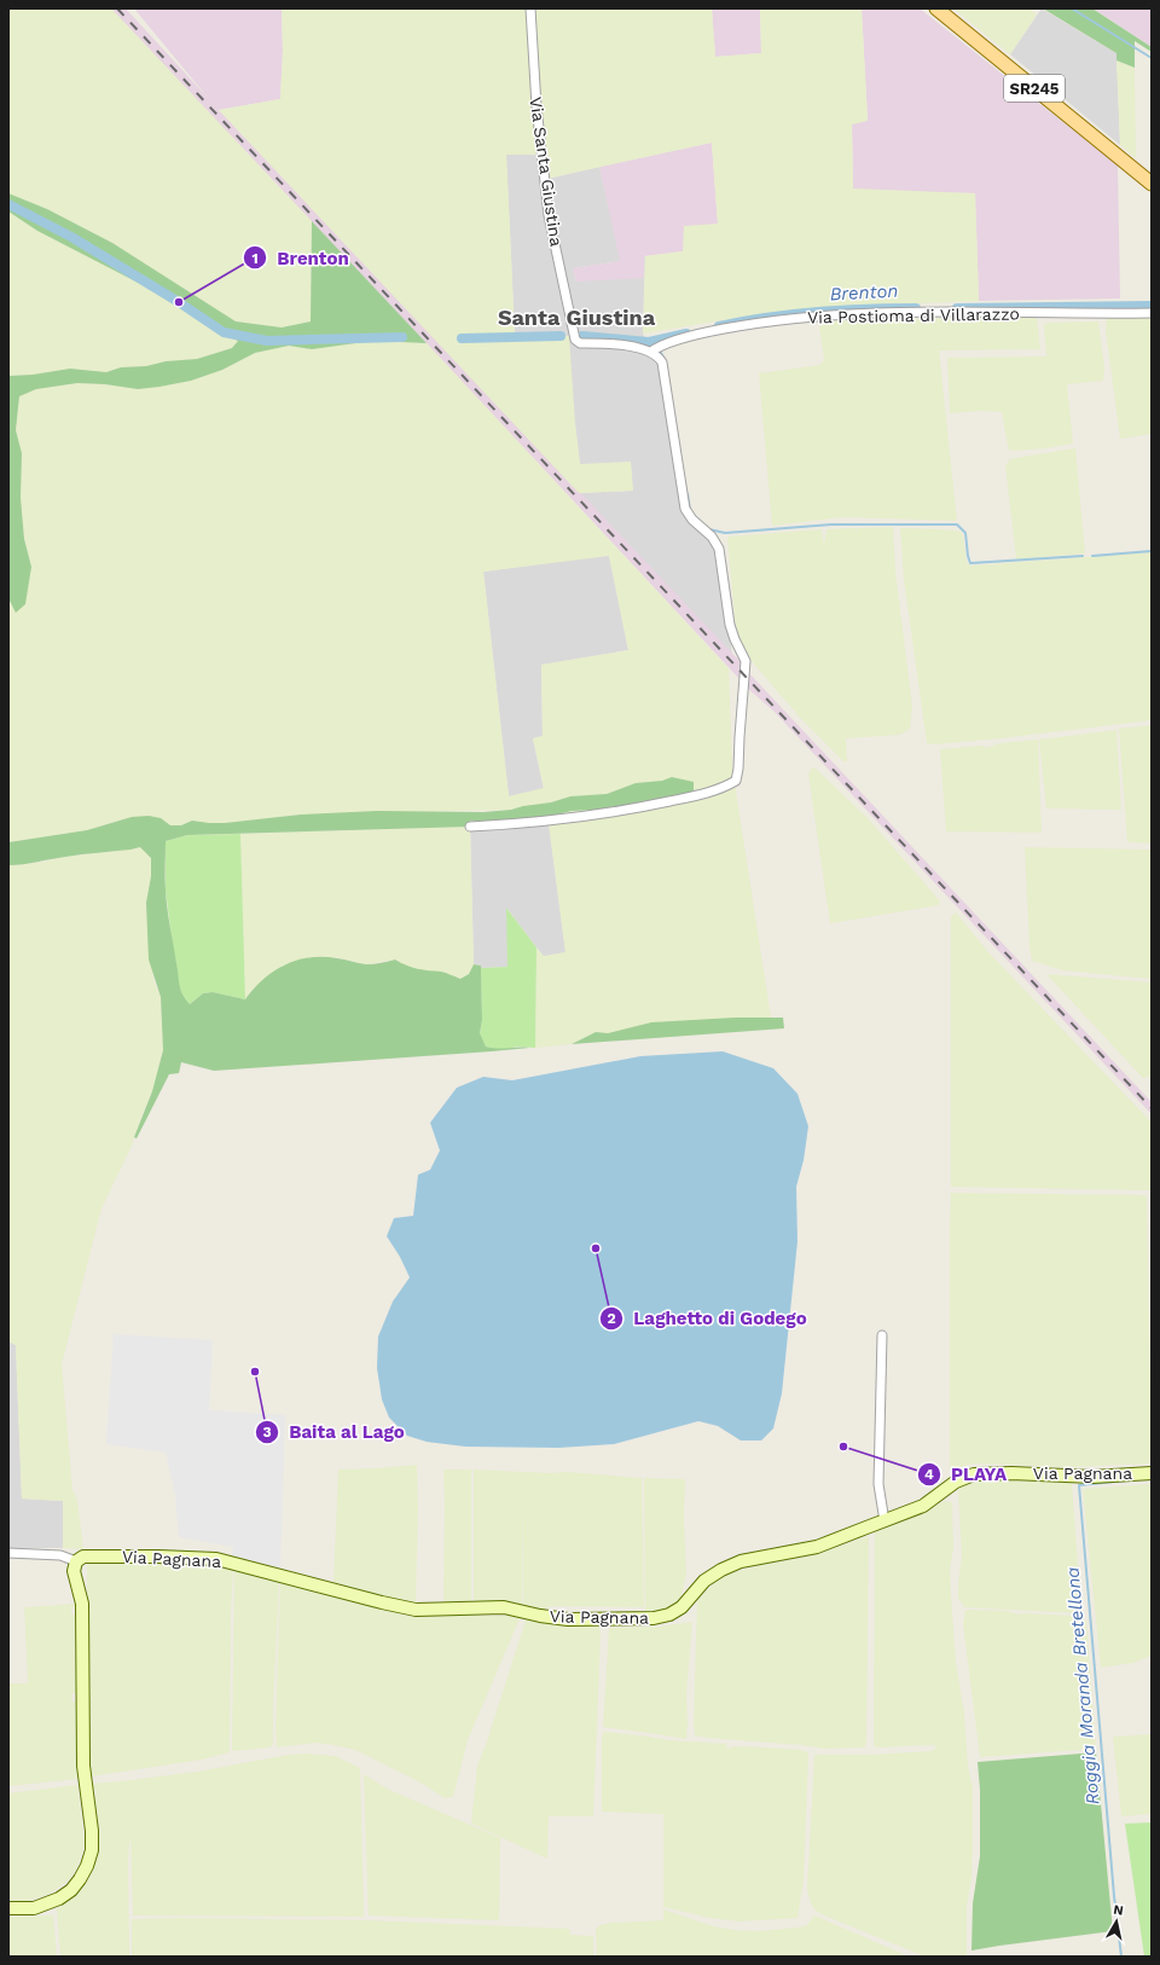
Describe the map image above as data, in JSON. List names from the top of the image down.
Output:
{
  "streets": {
    "main road": ["SR245"],
    "street": ["Via Santa Giustina", "Via Postioma di Villarazzo", "Via Pagnana"]
  },
  "crossings": [
    ["Via Santa Giustina", "Via Postioma di Villarazzo"]
  ],
  "districts": ["Santa Giustina"],
  "water": ["Brenton", "Roggia Moranda Bretellona"],
  "places": [
    "Brenton",
    "Laghetto di Godego",
    "Baita al Lago",
    "PLAYA"
  ],
  "north": "top"
}
